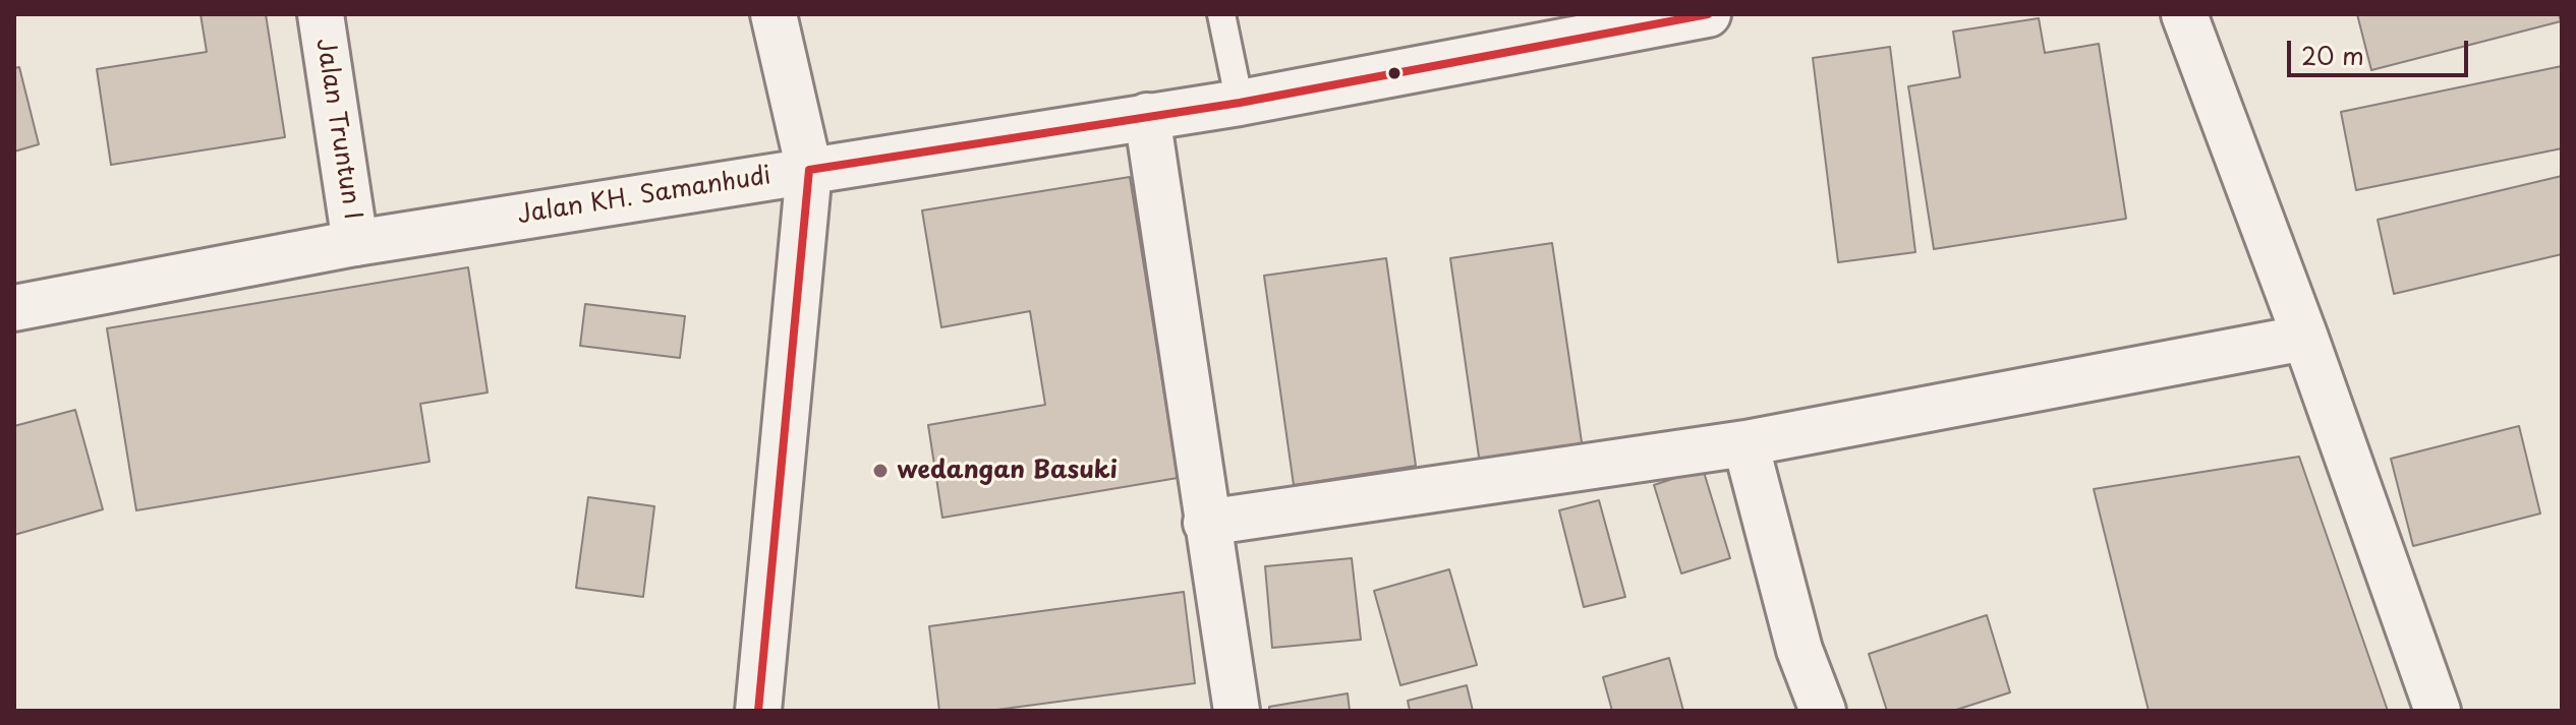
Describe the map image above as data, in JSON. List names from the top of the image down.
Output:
{
  "streets": {
    "street": ["Jalan Truntun I", "Jalan KH. Samanhudi"]
  },
  "crossings": [
    ["Jalan Truntun I", "Jalan KH. Samanhudi"]
  ],
  "places": ["wedangan Basuki"],
  "scale_bar": "20 m"
}
